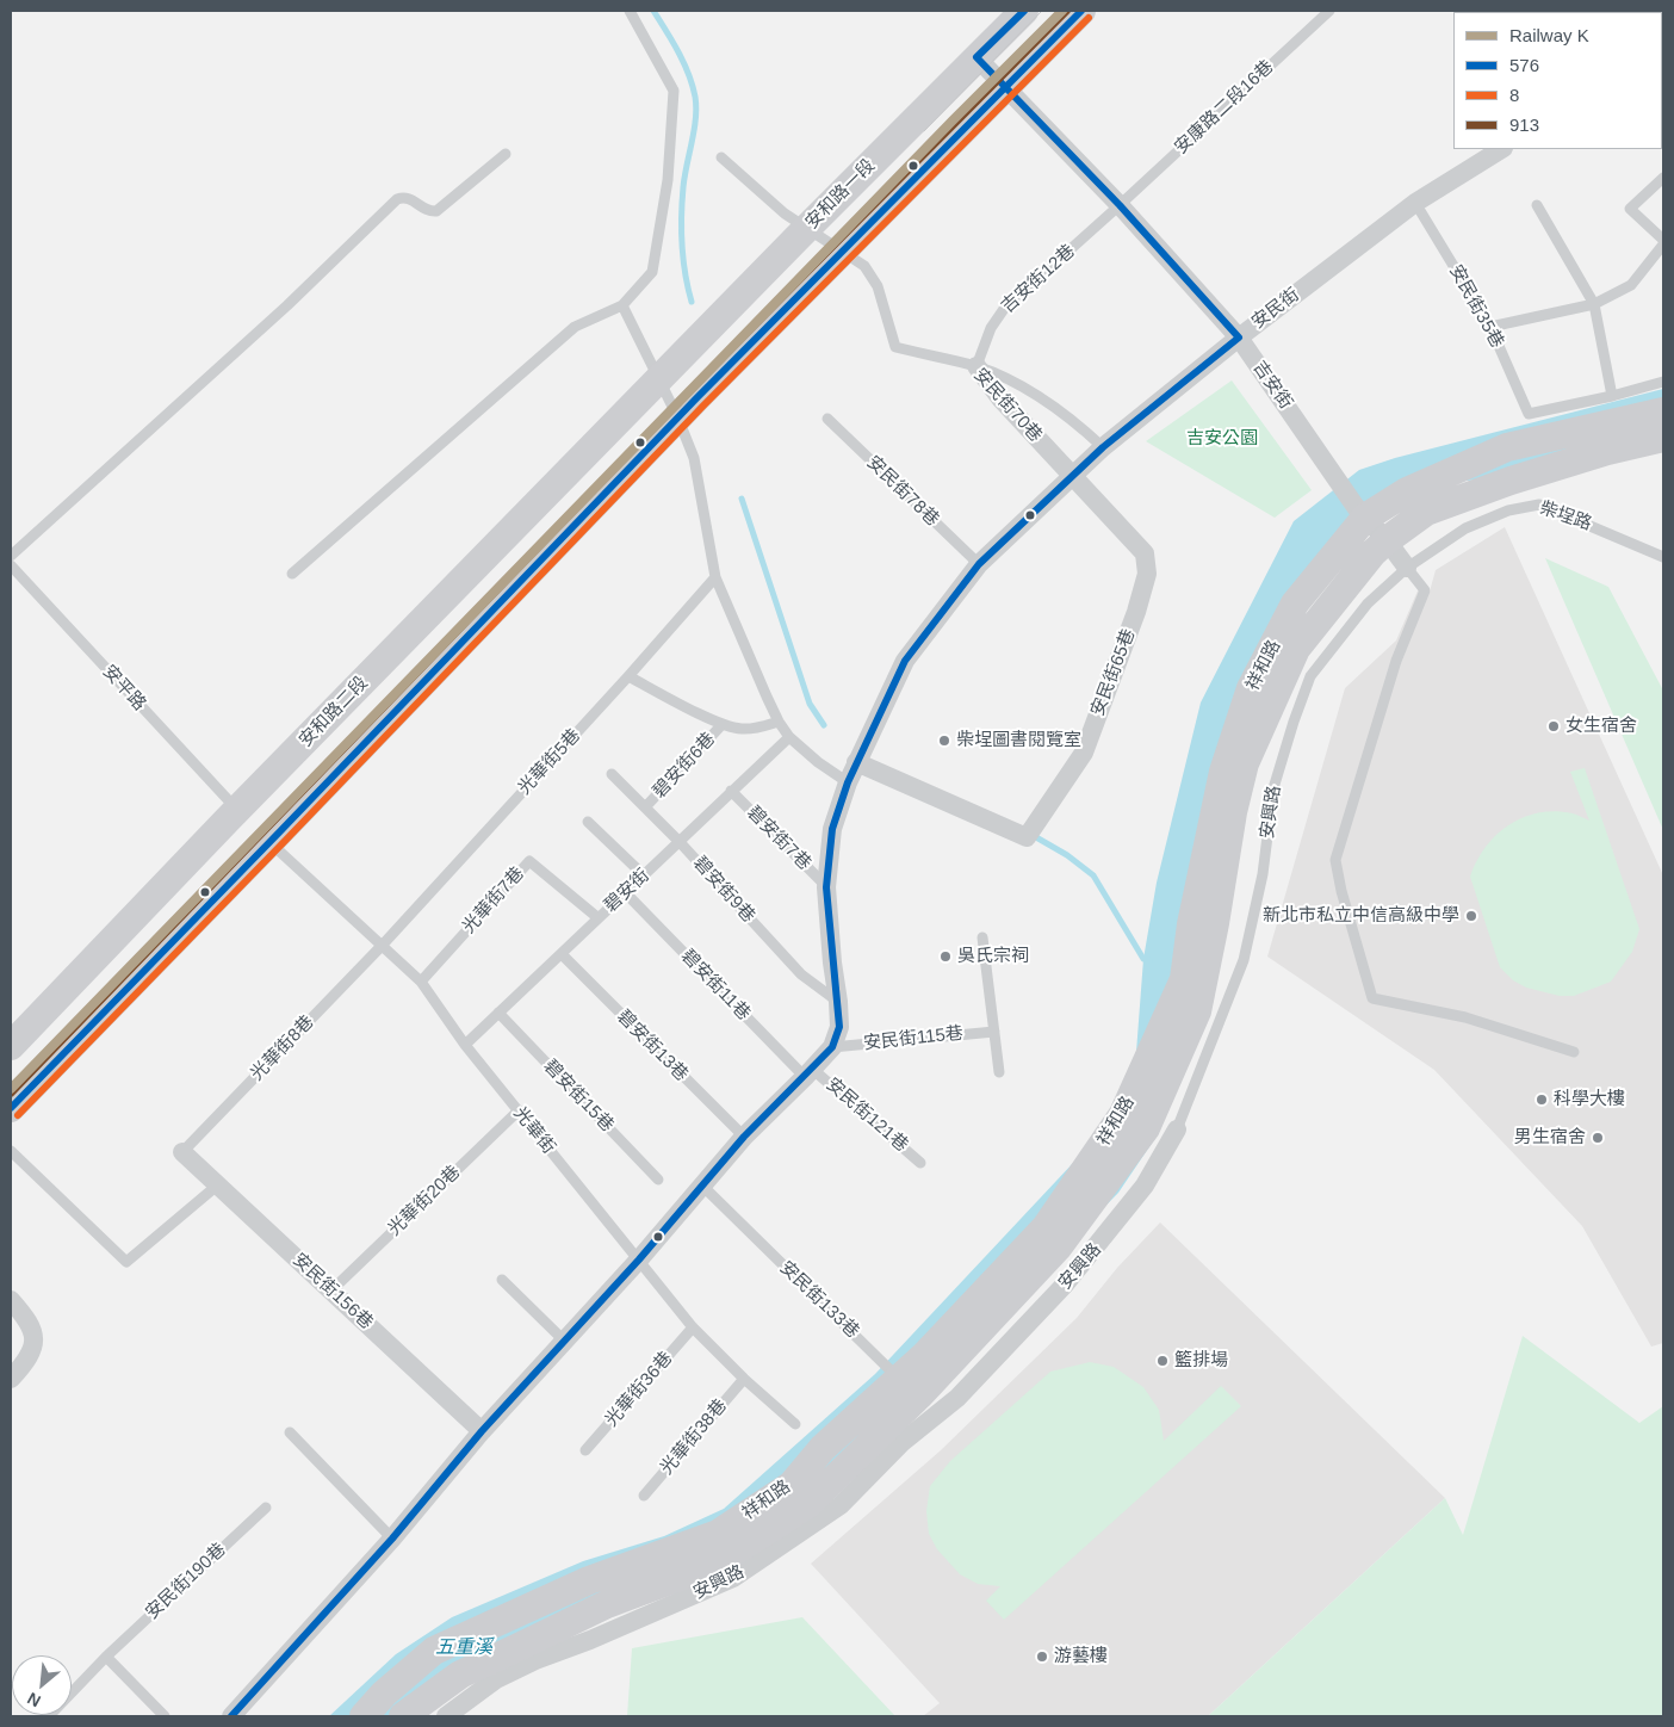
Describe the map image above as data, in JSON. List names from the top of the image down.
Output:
{
  "streets": {
    "main road": ["安和路一段", "祥和路", "安和路二段"],
    "street": [
      "安民街",
      "吉安街",
      "安民街70巷",
      "安民街65巷",
      "安興路",
      "安民街156巷"
    ],
    "lane": [
      "安康路二段16巷",
      "吉安街12巷",
      "安民街35巷",
      "安民街78巷",
      "柴埕路",
      "安平路",
      "光華街5巷",
      "碧安街6巷",
      "碧安街7巷",
      "碧安街9巷",
      "碧安街",
      "光華街7巷",
      "碧安街11巷",
      "安民街115巷",
      "碧安街13巷",
      "光華街8巷",
      "碧安街15巷",
      "安民街121巷",
      "光華街",
      "光華街20巷",
      "安民街133巷",
      "光華街36巷",
      "光華街38巷",
      "安民街190巷"
    ]
  },
  "crossings": [
    ["安康路二段16巷", "吉安街12巷"],
    ["安康路二段16巷", "吉安街"],
    ["安和路一段", "吉安街"],
    ["安和路一段", "安和路二段"],
    ["吉安街12巷", "吉安街"],
    ["吉安街12巷", "安民街70巷"],
    ["安民街35巷", "安民街"],
    ["安民街", "吉安街"],
    ["安民街", "安民街70巷"],
    ["安民街", "安民街78巷"],
    ["安民街", "安民街65巷"],
    ["安民街", "碧安街7巷"],
    ["安民街", "碧安街9巷"],
    ["安民街", "安民街115巷"],
    ["吉安街", "柴埕路"],
    ["吉安街", "祥和路"],
    ["吉安街", "安興路"],
    ["安民街70巷", "安民街65巷"],
    ["柴埕路", "安興路"],
    ["祥和路", "安興路"],
    ["祥和路", "安民街133巷"],
    ["安平路", "安和路二段"],
    ["光華街5巷", "光華街8巷"],
    ["光華街5巷", "光華街"],
    ["碧安街6巷", "碧安街9巷"],
    ["安興路", "安民街133巷"],
    ["碧安街7巷", "碧安街"],
    ["碧安街9巷", "碧安街"],
    ["碧安街", "光華街7巷"],
    ["碧安街", "碧安街11巷"],
    ["碧安街", "碧安街13巷"],
    ["碧安街", "碧安街15巷"],
    ["碧安街", "光華街"],
    ["光華街7巷", "光華街"],
    ["碧安街11巷", "安民街121巷"],
    ["光華街8巷", "光華街"],
    ["光華街8巷", "安民街156巷"],
    ["光華街", "光華街20巷"],
    ["光華街", "光華街36巷"],
    ["光華街", "光華街38巷"],
    ["光華街20巷", "安民街156巷"]
  ],
  "water": ["五重溪"],
  "parks": ["吉安公園"],
  "places": [
    "女生宿舍",
    "柴埕圖書閱覽室",
    "新北市私立中信高級中學",
    "吳氏宗祠",
    "科學大樓",
    "男生宿舍",
    "籃排場",
    "游藝樓"
  ],
  "lines": [
    "rail line K",
    "transit line 576",
    "transit line 913",
    "transit line 8"
  ],
  "legend": [
    "Railway K",
    "576",
    "8",
    "913"
  ],
  "north": "bottom left"
}
